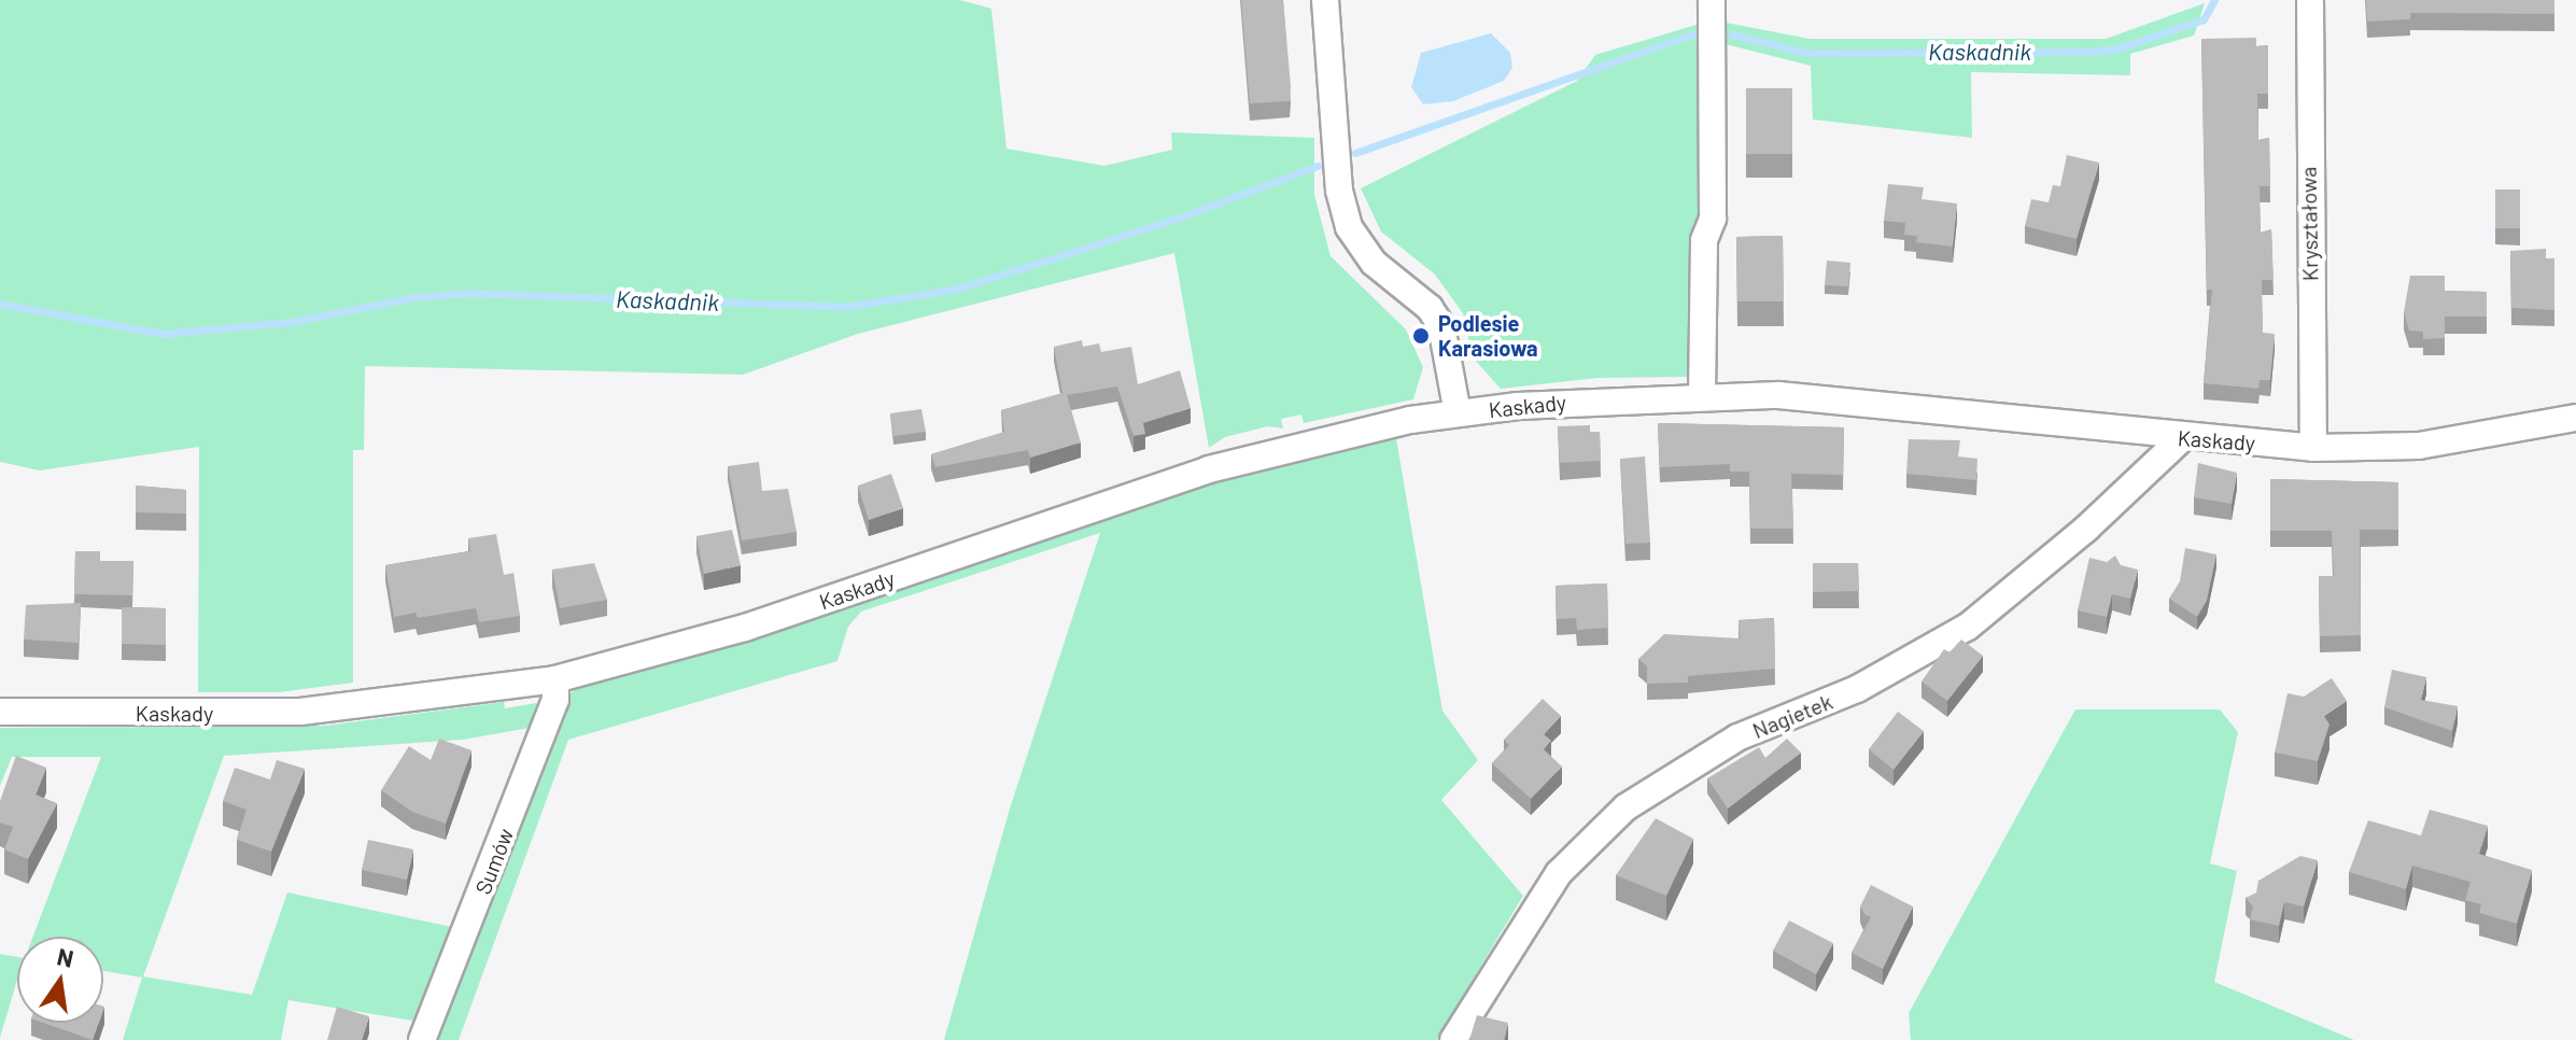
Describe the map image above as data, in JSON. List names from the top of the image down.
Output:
{
  "streets": {
    "street": [
      "Kryształowa",
      "Kaskady",
      "Nagietek",
      "Sumów"
    ]
  },
  "crossings": [
    ["Kryształowa", "Kaskady"],
    ["Kaskady", "Nagietek"],
    ["Kaskady", "Sumów"]
  ],
  "water": ["Kaskadnik"],
  "places": ["Podlesie Karasiowa"],
  "north": "top"
}
